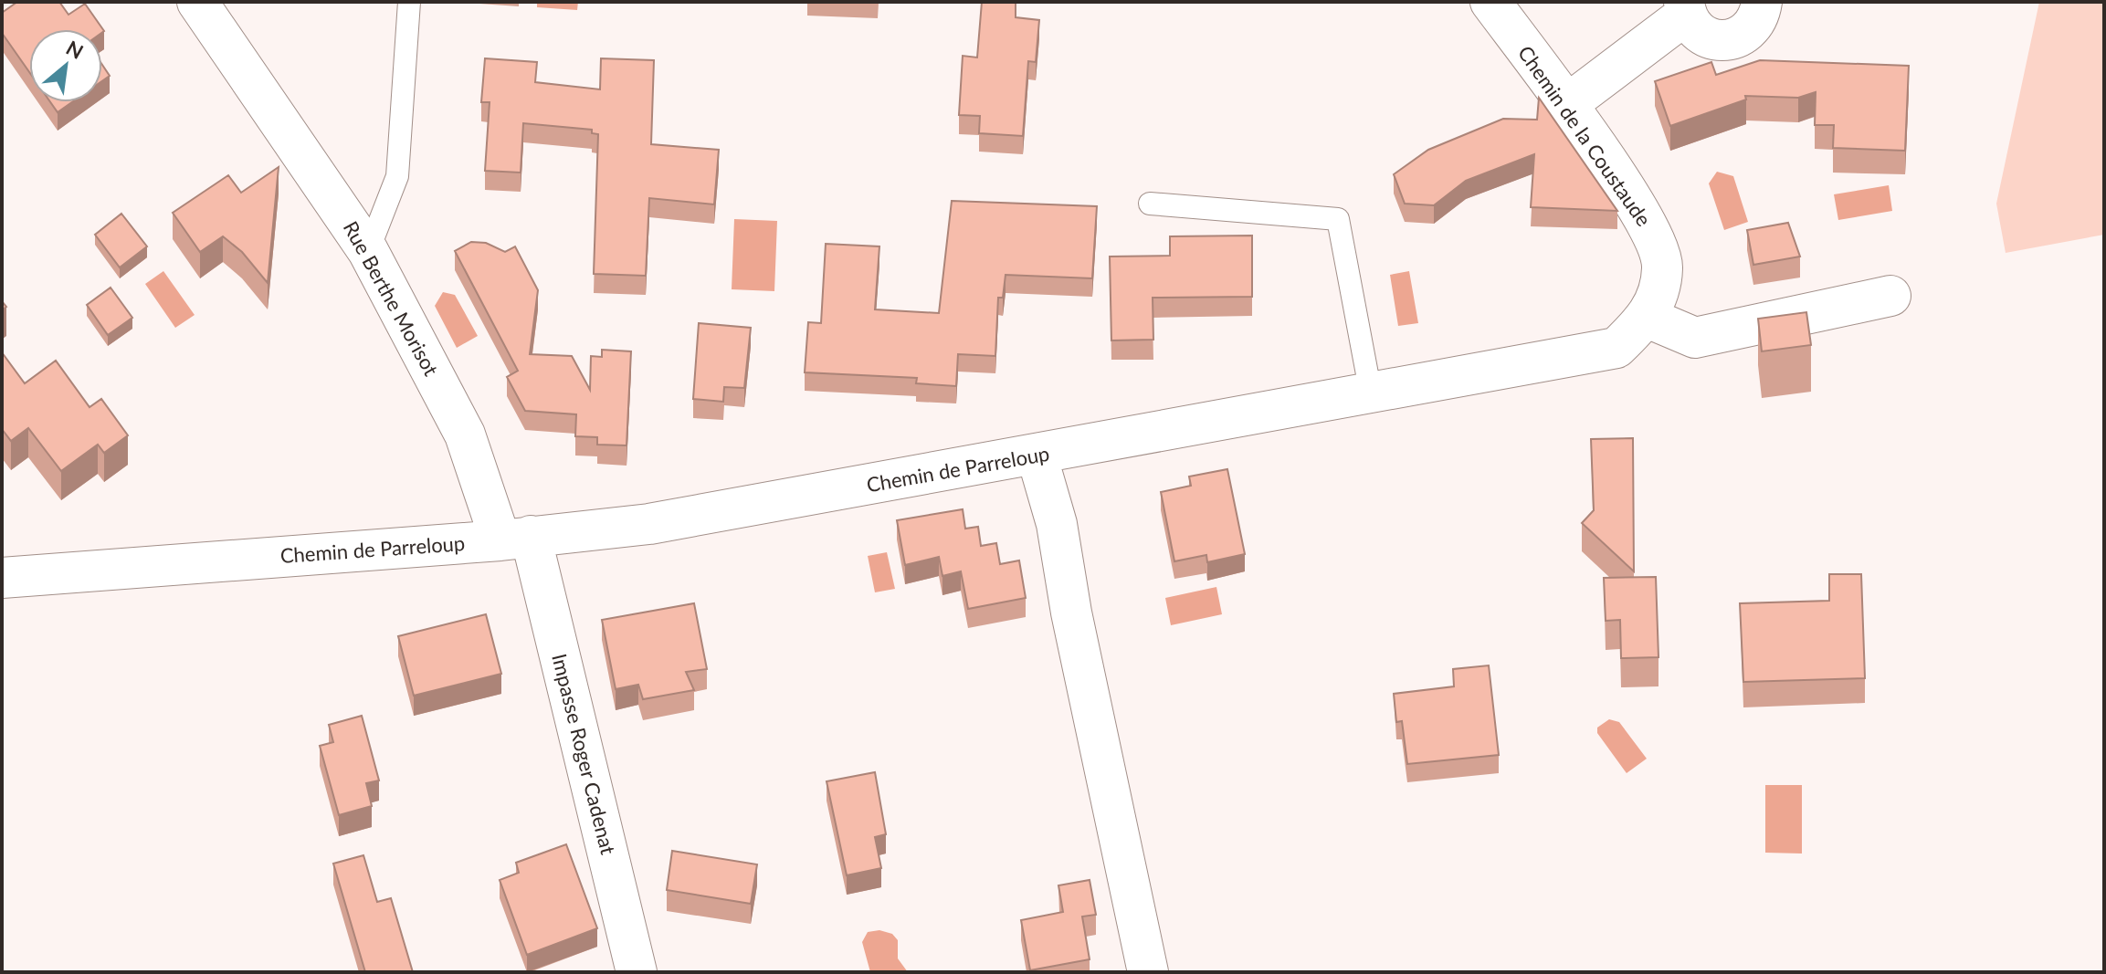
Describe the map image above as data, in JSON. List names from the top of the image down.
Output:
{
  "streets": {
    "street": [
      "Chemin de la Coustaude",
      "Rue Berthe Morisot",
      "Chemin de Parreloup",
      "Impasse Roger Cadenat"
    ]
  },
  "crossings": [
    ["Chemin de la Coustaude", "Chemin de Parreloup"],
    ["Rue Berthe Morisot", "Chemin de Parreloup"],
    ["Rue Berthe Morisot", "Impasse Roger Cadenat"],
    ["Chemin de Parreloup", "Impasse Roger Cadenat"]
  ],
  "north": "top right"
}
